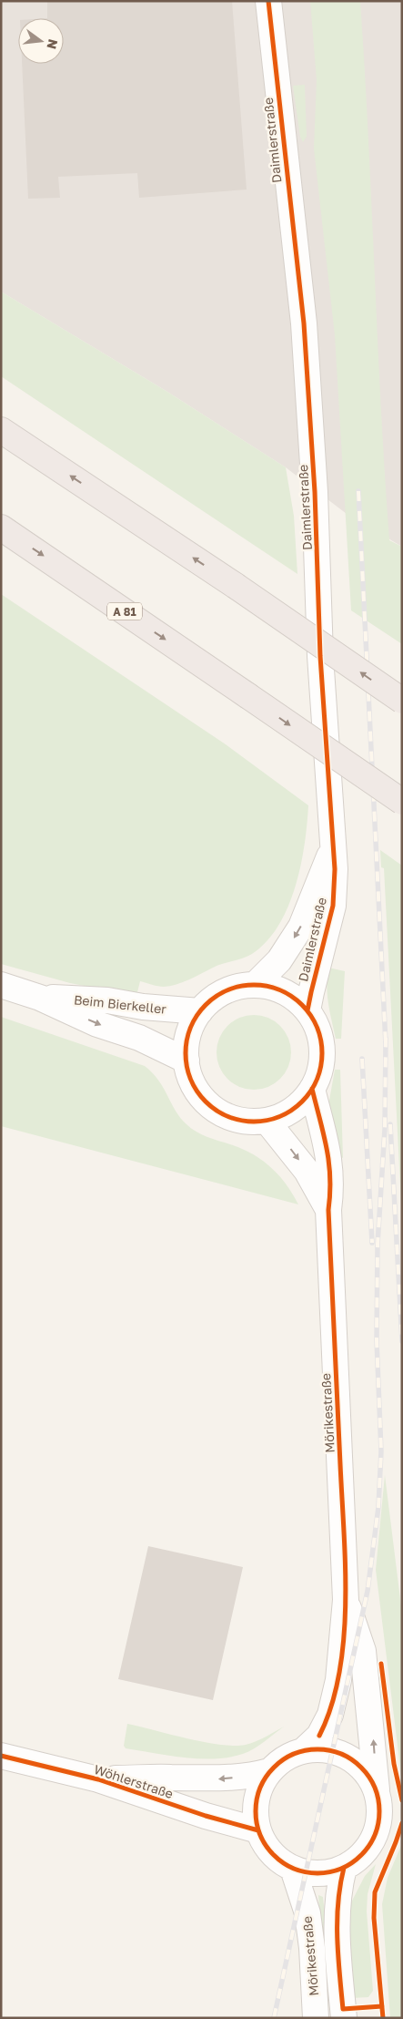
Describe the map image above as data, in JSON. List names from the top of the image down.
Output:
{
  "streets": {
    "highway": ["A 81"],
    "street": [
      "Daimlerstraße",
      "Beim Bierkeller",
      "Mörikestraße",
      "Wöhlerstraße"
    ]
  },
  "crossings": [
    ["Daimlerstraße", "Beim Bierkeller"],
    ["Daimlerstraße", "Mörikestraße"],
    ["Beim Bierkeller", "Mörikestraße"],
    ["Mörikestraße", "Wöhlerstraße"]
  ],
  "north": "right"
}
